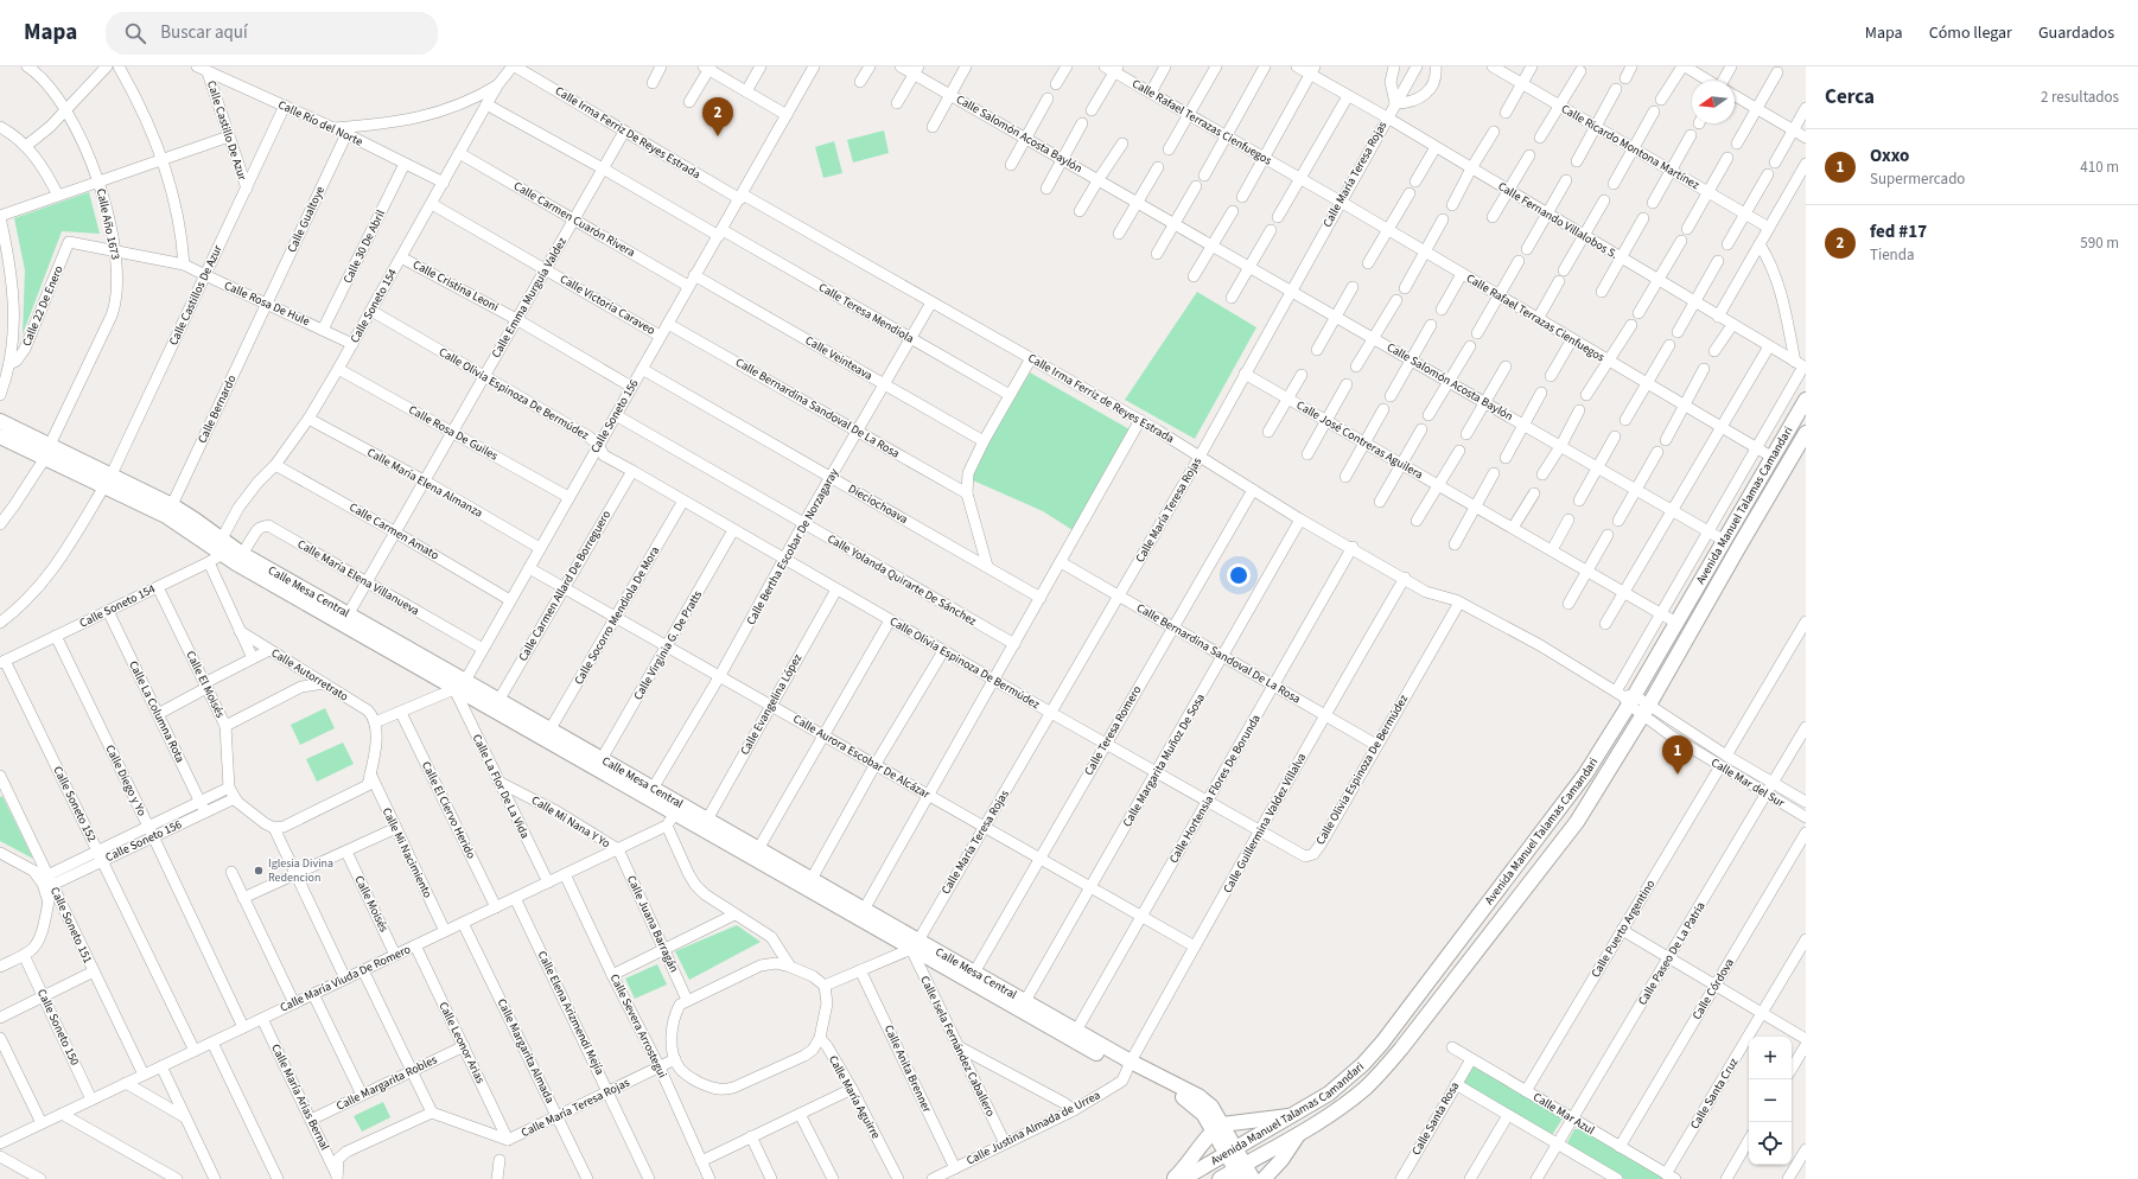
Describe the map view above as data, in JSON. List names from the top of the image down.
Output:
{
  "streets": {
    "main road": ["Avenida Manuel Talamas Camandari", "Calle Mesa Central"],
    "street": [
      "Calle Rafael Terrazas Cienfuegos",
      "Calle Río del Norte",
      "Calle Castillo De Azur",
      "Calle Irma Ferriz De Reyes Estrada",
      "Calle Salomón Acosta Baylón",
      "Calle Ricardo Montona Martínez",
      "Calle María Teresa Rojas",
      "Calle Gualtoye",
      "Calle Carmen Cuarón Rivera",
      "Calle Fernando Villalobos S.",
      "Calle Año 1673",
      "Calle 30 De Abril",
      "Calle Cristina Leoni",
      "Calle Castillos De Azur",
      "Calle Emma Murguía Valdez",
      "Calle Rosa De Hule",
      "Calle Victoria Caraveo",
      "Calle 22 De Enero",
      "Calle Soneto 154",
      "Calle Teresa Mendiola",
      "Calle Veinteava",
      "Calle Olivia Espinoza De Bermúdez",
      "Calle Irma Ferriz de Reyes Estrada",
      "Calle Bernardina Sandoval De La Rosa",
      "Calle Bernardo",
      "Calle Soneto 156",
      "Calle Rosa De Guiles",
      "Calle José Contreras Aguilera",
      "Calle María Elena Almanza",
      "Dieciochoava",
      "Calle Carmen Amato",
      "Calle Bertha Escobar De Norzagaray",
      "Calle María Elena Villanueva",
      "Calle Yolanda Quirarte De Sánchez",
      "Calle Carmen Allard De Borreguero",
      "Calle Socorro Mendiola De Mora",
      "Calle Virginia G. De Pratts",
      "Calle Autorretrato",
      "Calle El Moisés",
      "Calle Evangelina López",
      "Calle La Columna Rota",
      "Calle Teresa Romero",
      "Calle Aurora Escobar De Alcázar",
      "Calle Margarita Muñoz De Sosa",
      "Calle Diego y Yo",
      "Calle Mar del Sur",
      "Calle La Flor De La Vida",
      "Calle Hortensia Flores De Borunda",
      "Calle Soneto 152",
      "Calle El Ciervo Herido",
      "Calle Mi Nana Y Yo",
      "Calle Guillermina Valdez Villalva",
      "Calle Mi Nacimiento",
      "Calle Moisés",
      "Calle Juana Barragán",
      "Calle Soneto 151",
      "Calle Puerto Argentino",
      "Calle Paseo De La Patria",
      "Calle María Viuda De Romero",
      "Calle Córdova",
      "Calle Elena Arizmendi Mejía",
      "Calle Severa Arrostegui",
      "Calle Soneto 150",
      "Calle Leonor Arias",
      "Calle Isela Fernández Caballero",
      "Calle Margarita Almada",
      "Calle Anita Brenner",
      "Calle Margarita Robles",
      "Calle Santa Cruz",
      "Calle María Arias Bernal",
      "Calle María Aguirre",
      "Calle Mar Azul",
      "Calle Santa Rosa",
      "Calle Justina Almada de Urrea"
    ]
  },
  "crossings": [
    ["Calle Rafael Terrazas Cienfuegos", "Calle María Teresa Rojas"],
    ["Calle Rafael Terrazas Cienfuegos", "Avenida Manuel Talamas Camandari"],
    ["Calle Río del Norte", "Calle Castillo De Azur"],
    ["Calle Río del Norte", "Calle Gualtoye"],
    ["Calle Río del Norte", "Calle 30 De Abril"],
    ["Calle Río del Norte", "Calle Castillos De Azur"],
    ["Calle Río del Norte", "Calle Soneto 154"],
    ["Calle Castillo De Azur", "Calle Castillos De Azur"],
    ["Calle Irma Ferriz De Reyes Estrada", "Calle Emma Murguía Valdez"],
    ["Calle Irma Ferriz De Reyes Estrada", "Calle Soneto 154"],
    ["Calle Irma Ferriz De Reyes Estrada", "Calle Teresa Mendiola"],
    ["Calle Irma Ferriz De Reyes Estrada", "Calle Veinteava"],
    ["Calle Irma Ferriz De Reyes Estrada", "Calle Irma Ferriz de Reyes Estrada"],
    ["Calle Irma Ferriz De Reyes Estrada", "Calle Bernardina Sandoval De La Rosa"],
    ["Calle Irma Ferriz De Reyes Estrada", "Calle Soneto 156"],
    ["Calle Irma Ferriz De Reyes Estrada", "Dieciochoava"],
    ["Calle Salomón Acosta Baylón", "Calle María Teresa Rojas"],
    ["Calle Salomón Acosta Baylón", "Avenida Manuel Talamas Camandari"],
    ["Calle María Teresa Rojas", "Calle Fernando Villalobos S."],
    ["Calle María Teresa Rojas", "Calle Olivia Espinoza De Bermúdez"],
    ["Calle María Teresa Rojas", "Calle Irma Ferriz de Reyes Estrada"],
    ["Calle María Teresa Rojas", "Calle Bernardina Sandoval De La Rosa"],
    ["Calle María Teresa Rojas", "Calle José Contreras Aguilera"],
    ["Calle María Teresa Rojas", "Calle Mesa Central"],
    ["Calle María Teresa Rojas", "Calle Aurora Escobar De Alcázar"],
    ["Calle María Teresa Rojas", "Calle Juana Barragán"],
    ["Calle María Teresa Rojas", "Calle Elena Arizmendi Mejía"],
    ["Calle María Teresa Rojas", "Calle Severa Arrostegui"],
    ["Calle María Teresa Rojas", "Calle Leonor Arias"],
    ["Calle María Teresa Rojas", "Calle Isela Fernández Caballero"],
    ["Calle María Teresa Rojas", "Calle Margarita Almada"],
    ["Calle María Teresa Rojas", "Calle María Aguirre"],
    ["Calle Gualtoye", "Calle Rosa De Hule"],
    ["Calle Gualtoye", "Calle Bernardo"],
    ["Calle Carmen Cuarón Rivera", "Calle Emma Murguía Valdez"],
    ["Calle Carmen Cuarón Rivera", "Calle Soneto 154"],
    ["Calle Carmen Cuarón Rivera", "Calle Soneto 156"],
    ["Calle Año 1673", "Calle Rosa De Hule"],
    ["Calle Año 1673", "Calle Mesa Central"],
    ["Calle 30 De Abril", "Calle Rosa De Hule"],
    ["Calle Cristina Leoni", "Calle Emma Murguía Valdez"],
    ["Calle Cristina Leoni", "Calle Soneto 154"],
    ["Calle Cristina Leoni", "Calle Soneto 156"],
    ["Calle Castillos De Azur", "Calle Rosa De Hule"],
    ["Calle Castillos De Azur", "Calle Mesa Central"],
    ["Calle Emma Murguía Valdez", "Calle Victoria Caraveo"],
    ["Calle Emma Murguía Valdez", "Calle Teresa Mendiola"],
    ["Calle Emma Murguía Valdez", "Calle Olivia Espinoza De Bermúdez"],
    ["Calle Emma Murguía Valdez", "Calle Rosa De Guiles"],
    ["Calle Emma Murguía Valdez", "Calle María Elena Almanza"],
    ["Calle Emma Murguía Valdez", "Calle Carmen Amato"],
    ["Calle Emma Murguía Valdez", "Calle María Elena Villanueva"],
    ["Calle Emma Murguía Valdez", "Calle Mesa Central"],
    ["Calle Rosa De Hule", "Calle 22 De Enero"],
    ["Calle Rosa De Hule", "Calle Soneto 154"],
    ["Calle Rosa De Hule", "Calle Bernardo"],
    ["Calle Victoria Caraveo", "Calle Soneto 154"],
    ["Calle Victoria Caraveo", "Calle Soneto 156"],
    ["Calle Soneto 154", "Calle Teresa Mendiola"],
    ["Calle Soneto 154", "Calle Olivia Espinoza De Bermúdez"],
    ["Calle Soneto 154", "Calle Rosa De Guiles"],
    ["Calle Soneto 154", "Calle María Elena Almanza"],
    ["Calle Soneto 154", "Calle Carmen Amato"],
    ["Calle Soneto 154", "Calle María Elena Villanueva"],
    ["Calle Soneto 154", "Calle Mesa Central"],
    ["Calle Soneto 154", "Calle Autorretrato"],
    ["Calle Soneto 154", "Calle El Moisés"],
    ["Calle Soneto 154", "Calle La Columna Rota"],
    ["Calle Soneto 154", "Calle Diego y Yo"],
    ["Calle Soneto 154", "Calle Soneto 152"],
    ["Calle Teresa Mendiola", "Calle Soneto 156"],
    ["Calle Teresa Mendiola", "Calle Bertha Escobar De Norzagaray"],
    ["Calle Veinteava", "Calle Soneto 156"],
    ["Calle Veinteava", "Calle Bertha Escobar De Norzagaray"],
    ["Calle Olivia Espinoza De Bermúdez", "Calle Irma Ferriz de Reyes Estrada"],
    ["Calle Olivia Espinoza De Bermúdez", "Calle Bernardina Sandoval De La Rosa"],
    ["Calle Olivia Espinoza De Bermúdez", "Calle Soneto 156"],
    ["Calle Olivia Espinoza De Bermúdez", "Calle Bertha Escobar De Norzagaray"],
    ["Calle Olivia Espinoza De Bermúdez", "Calle Carmen Allard De Borreguero"],
    ["Calle Olivia Espinoza De Bermúdez", "Calle Socorro Mendiola De Mora"],
    ["Calle Olivia Espinoza De Bermúdez", "Calle Virginia G. De Pratts"],
    ["Calle Olivia Espinoza De Bermúdez", "Calle Evangelina López"],
    ["Calle Olivia Espinoza De Bermúdez", "Calle Teresa Romero"],
    ["Calle Olivia Espinoza De Bermúdez", "Calle Margarita Muñoz De Sosa"],
    ["Calle Olivia Espinoza De Bermúdez", "Calle Mar del Sur"],
    ["Calle Olivia Espinoza De Bermúdez", "Calle Hortensia Flores De Borunda"],
    ["Calle Olivia Espinoza De Bermúdez", "Calle Guillermina Valdez Villalva"],
    ["Calle Irma Ferriz de Reyes Estrada", "Calle Soneto 156"],
    ["Calle Irma Ferriz de Reyes Estrada", "Calle Bertha Escobar De Norzagaray"],
    ["Calle Irma Ferriz de Reyes Estrada", "Calle Teresa Romero"],
    ["Calle Irma Ferriz de Reyes Estrada", "Calle Margarita Muñoz De Sosa"],
    ["Calle Irma Ferriz de Reyes Estrada", "Calle Mar del Sur"],
    ["Calle Irma Ferriz de Reyes Estrada", "Calle Hortensia Flores De Borunda"],
    ["Calle Irma Ferriz de Reyes Estrada", "Calle Guillermina Valdez Villalva"],
    ["Calle Bernardina Sandoval De La Rosa", "Calle Soneto 156"],
    ["Calle Bernardina Sandoval De La Rosa", "Calle Bertha Escobar De Norzagaray"],
    ["Calle Bernardina Sandoval De La Rosa", "Calle Teresa Romero"],
    ["Calle Bernardina Sandoval De La Rosa", "Calle Margarita Muñoz De Sosa"],
    ["Calle Bernardina Sandoval De La Rosa", "Calle Hortensia Flores De Borunda"],
    ["Calle Bernardina Sandoval De La Rosa", "Calle Guillermina Valdez Villalva"],
    ["Calle Bernardo", "Calle Mesa Central"],
    ["Calle Soneto 156", "Calle Rosa De Guiles"],
    ["Calle Soneto 156", "Calle María Elena Almanza"],
    ["Calle Soneto 156", "Dieciochoava"],
    ["Calle Soneto 156", "Calle Carmen Amato"],
    ["Calle Soneto 156", "Calle María Elena Villanueva"],
    ["Calle Soneto 156", "Calle Yolanda Quirarte De Sánchez"],
    ["Calle Soneto 156", "Calle Mesa Central"],
    ["Calle Soneto 156", "Calle Autorretrato"],
    ["Calle Soneto 156", "Calle El Moisés"],
    ["Calle Soneto 156", "Calle La Columna Rota"],
    ["Calle Soneto 156", "Calle Aurora Escobar De Alcázar"],
    ["Calle Soneto 156", "Calle Diego y Yo"],
    ["Calle Soneto 156", "Calle La Flor De La Vida"],
    ["Calle Soneto 156", "Calle Soneto 152"],
    ["Calle Soneto 156", "Calle Mi Nacimiento"],
    ["Calle Soneto 156", "Calle Soneto 151"],
    ["Calle José Contreras Aguilera", "Avenida Manuel Talamas Camandari"],
    ["Dieciochoava", "Calle Bertha Escobar De Norzagaray"],
    ["Avenida Manuel Talamas Camandari", "Calle Mesa Central"],
    ["Avenida Manuel Talamas Camandari", "Calle Mar del Sur"],
    ["Calle Bertha Escobar De Norzagaray", "Calle Yolanda Quirarte De Sánchez"],
    ["Calle Bertha Escobar De Norzagaray", "Calle Mesa Central"],
    ["Calle Bertha Escobar De Norzagaray", "Calle Aurora Escobar De Alcázar"],
    ["Calle María Elena Villanueva", "Calle Mesa Central"],
    ["Calle Carmen Allard De Borreguero", "Calle Mesa Central"],
    ["Calle Carmen Allard De Borreguero", "Calle Aurora Escobar De Alcázar"],
    ["Calle Mesa Central", "Calle Socorro Mendiola De Mora"],
    ["Calle Mesa Central", "Calle Virginia G. De Pratts"],
    ["Calle Mesa Central", "Calle Evangelina López"],
    ["Calle Mesa Central", "Calle Teresa Romero"],
    ["Calle Mesa Central", "Calle Margarita Muñoz De Sosa"],
    ["Calle Mesa Central", "Calle La Flor De La Vida"],
    ["Calle Mesa Central", "Calle Hortensia Flores De Borunda"],
    ["Calle Mesa Central", "Calle Guillermina Valdez Villalva"],
    ["Calle Mesa Central", "Calle María Viuda De Romero"],
    ["Calle Mesa Central", "Calle Isela Fernández Caballero"],
    ["Calle Mesa Central", "Calle Justina Almada de Urrea"],
    ["Calle Socorro Mendiola De Mora", "Calle Aurora Escobar De Alcázar"],
    ["Calle Virginia G. De Pratts", "Calle Aurora Escobar De Alcázar"],
    ["Calle Autorretrato", "Calle El Moisés"],
    ["Calle Autorretrato", "Calle Mi Nacimiento"],
    ["Calle El Moisés", "Calle Mi Nacimiento"],
    ["Calle Evangelina López", "Calle Aurora Escobar De Alcázar"],
    ["Calle Teresa Romero", "Calle Aurora Escobar De Alcázar"],
    ["Calle Aurora Escobar De Alcázar", "Calle Margarita Muñoz De Sosa"],
    ["Calle Aurora Escobar De Alcázar", "Calle Hortensia Flores De Borunda"],
    ["Calle Aurora Escobar De Alcázar", "Calle Guillermina Valdez Villalva"],
    ["Calle Diego y Yo", "Calle María Viuda De Romero"],
    ["Calle Mar del Sur", "Calle Puerto Argentino"],
    ["Calle Mar del Sur", "Calle Paseo De La Patria"],
    ["Calle La Flor De La Vida", "Calle Mi Nana Y Yo"],
    ["Calle La Flor De La Vida", "Calle María Viuda De Romero"],
    ["Calle Soneto 152", "Calle María Viuda De Romero"],
    ["Calle El Ciervo Herido", "Calle María Viuda De Romero"],
    ["Calle Mi Nana Y Yo", "Calle Juana Barragán"],
    ["Calle Mi Nana Y Yo", "Calle María Viuda De Romero"],
    ["Calle Guillermina Valdez Villalva", "Calle Justina Almada de Urrea"],
    ["Calle Mi Nacimiento", "Calle María Viuda De Romero"],
    ["Calle Moisés", "Calle María Viuda De Romero"],
    ["Calle Juana Barragán", "Calle María Viuda De Romero"],
    ["Calle Juana Barragán", "Calle María Aguirre"],
    ["Calle Soneto 151", "Calle María Viuda De Romero"],
    ["Calle Puerto Argentino", "Calle Mar Azul"],
    ["Calle Paseo De La Patria", "Calle Mar Azul"],
    ["Calle María Viuda De Romero", "Calle Elena Arizmendi Mejía"],
    ["Calle María Viuda De Romero", "Calle Severa Arrostegui"],
    ["Calle María Viuda De Romero", "Calle Soneto 150"],
    ["Calle María Viuda De Romero", "Calle Leonor Arias"],
    ["Calle María Viuda De Romero", "Calle Margarita Almada"],
    ["Calle María Viuda De Romero", "Calle María Arias Bernal"],
    ["Calle Córdova", "Calle Mar Azul"],
    ["Calle Leonor Arias", "Calle Margarita Robles"],
    ["Calle Isela Fernández Caballero", "Calle Justina Almada de Urrea"],
    ["Calle Anita Brenner", "Calle Justina Almada de Urrea"],
    ["Calle Margarita Robles", "Calle María Arias Bernal"],
    ["Calle Santa Cruz", "Calle Mar Azul"],
    ["Calle Mar Azul", "Calle Santa Rosa"]
  ],
  "places": ["Iglesia Divina Redencion"],
  "north": "left",
  "page": {
    "header": "Mapa",
    "search": "Buscar aquí",
    "nav": ["Mapa", "Cómo llegar", "Guardados"],
    "heading": ["Cerca", "2 resultados"],
    "pins": ["2", "1"],
    "list": [
      {
        "mark": "1",
        "name": "Oxxo",
        "note": "Supermercado",
        "value": "410 m"
      },
      {
        "mark": "2",
        "name": "fed #17",
        "note": "Tienda",
        "value": "590 m"
      }
    ],
    "map_buttons": ["+", "−"]
  }
}
